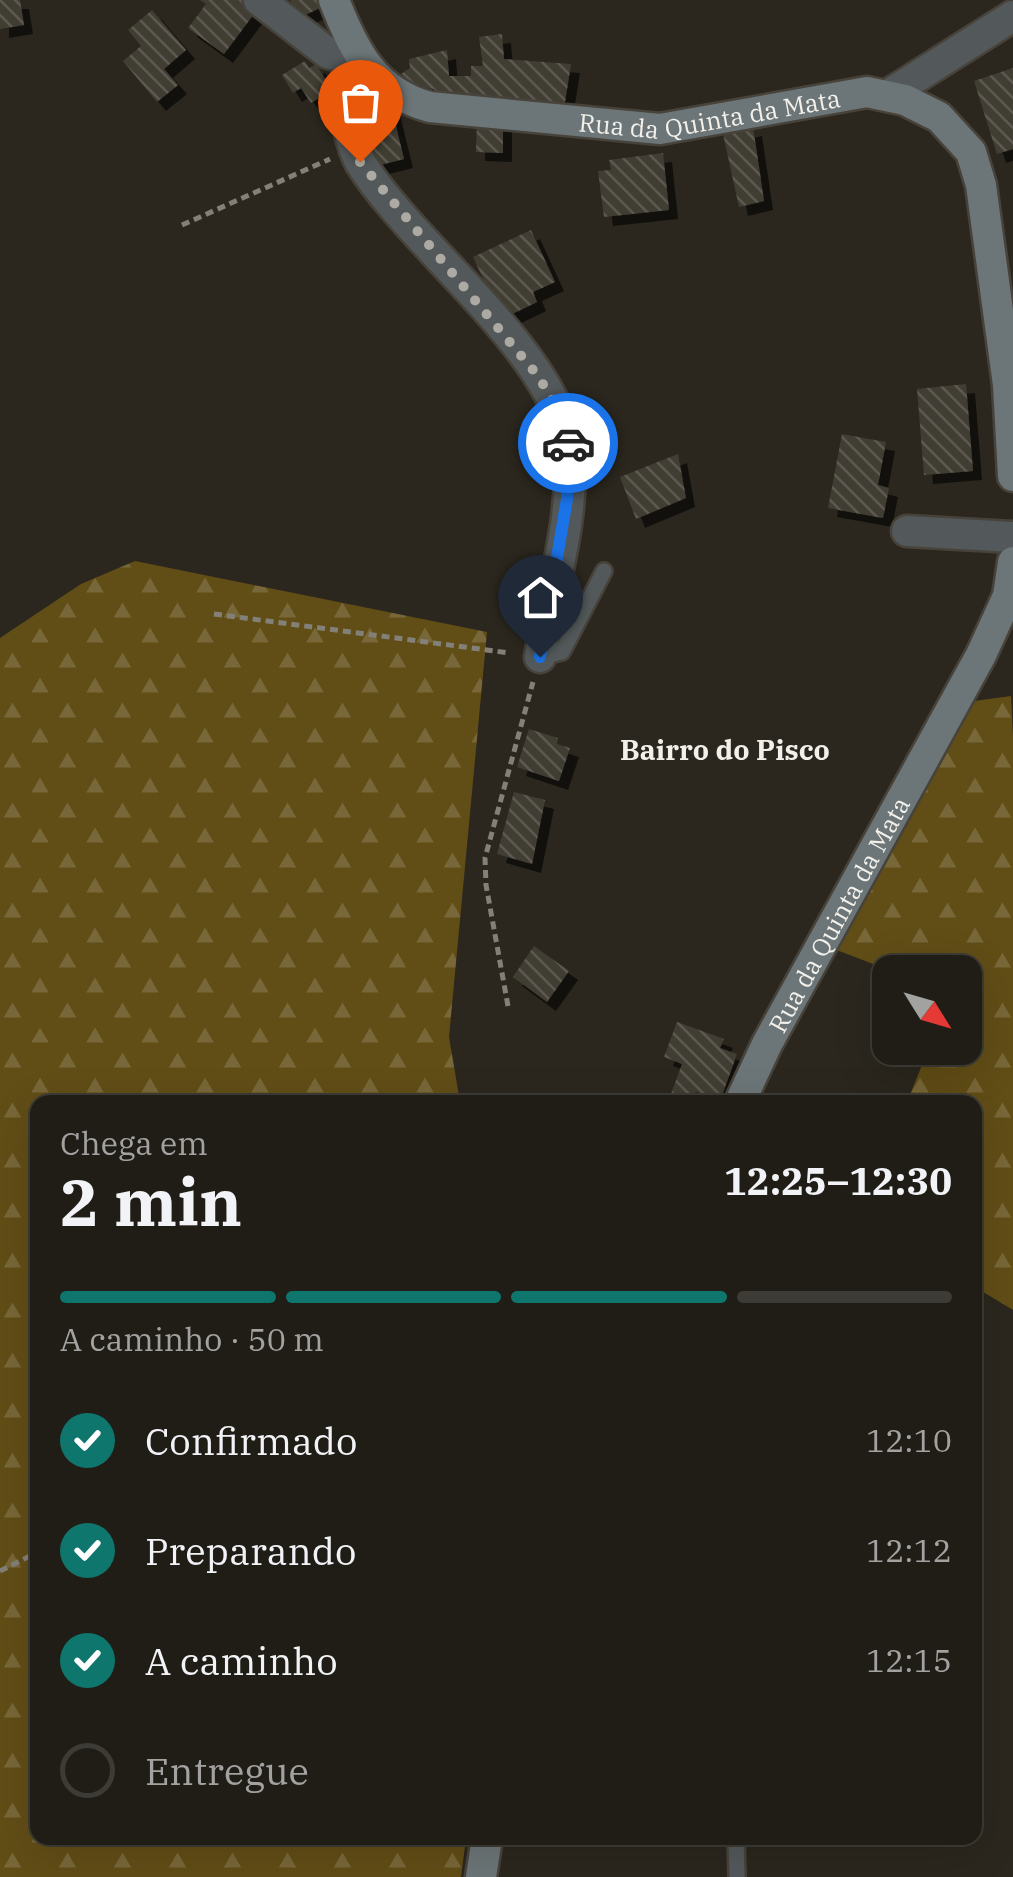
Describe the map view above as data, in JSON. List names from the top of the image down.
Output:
{
  "streets": {
    "street": ["Rua da Quinta da Mata"]
  },
  "districts": ["Bairro do Pisco"],
  "north": "bottom right",
  "page": {
    "heading": ["2 min", "Chega em", "12:25–12:30"],
    "bar": "A caminho · 50 m",
    "list": [
      ["Confirmado", "12:10"],
      ["Preparando", "12:12"],
      ["A caminho", "12:15"],
      "Entregue"
    ]
  }
}
